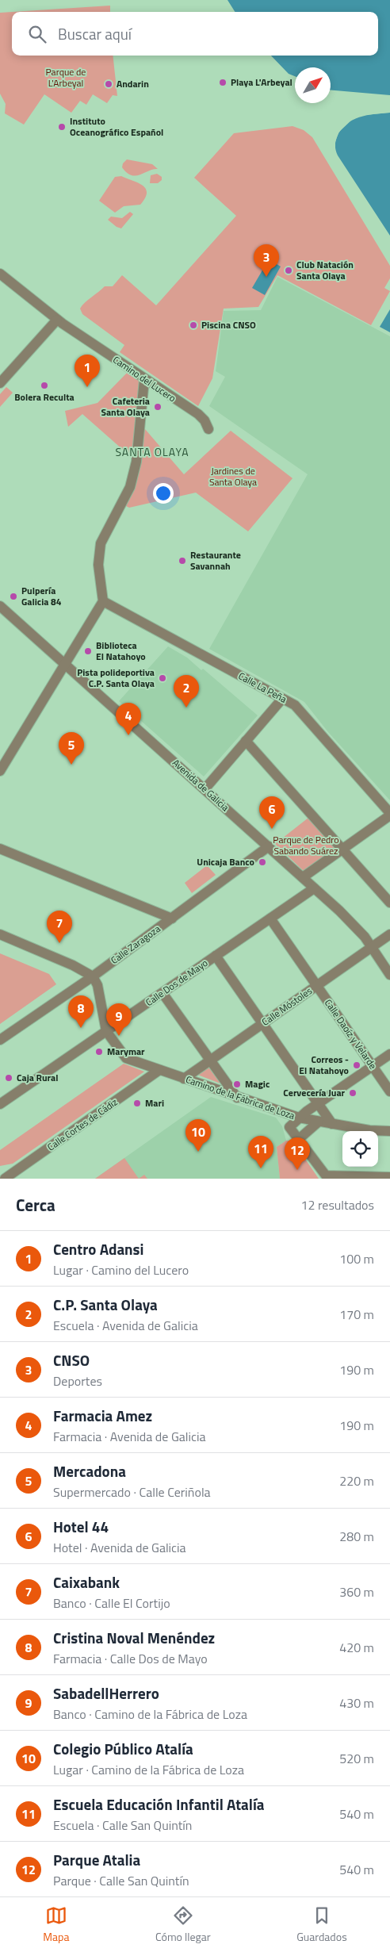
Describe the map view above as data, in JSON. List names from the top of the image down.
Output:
{
  "streets": {
    "street": [
      "Camino del Lucero",
      "Calle La Peña",
      "Avenida de Galicia",
      "Calle Zaragoza",
      "Calle Dos de Mayo",
      "Calle Móstoles",
      "Calle Daoíz y Velarde",
      "Camino de la Fábrica de Loza",
      "Calle Cortes de Cádiz"
    ]
  },
  "crossings": [
    ["Avenida de Galicia", "Calle Zaragoza"],
    ["Avenida de Galicia", "Calle Dos de Mayo"],
    ["Avenida de Galicia", "Calle Móstoles"],
    ["Calle Dos de Mayo", "Calle Daoíz y Velarde"],
    ["Calle Dos de Mayo", "Camino de la Fábrica de Loza"],
    ["Calle Móstoles", "Calle Daoíz y Velarde"],
    ["Calle Móstoles", "Camino de la Fábrica de Loza"],
    ["Camino de la Fábrica de Loza", "Calle Cortes de Cádiz"]
  ],
  "districts": ["SANTA OLAYA"],
  "parks": ["Parque de L'Arbeyal", "Jardines de Santa Olaya", "Parque de Pedro Sabando Suárez"],
  "places": [
    "Playa L'Arbeyal",
    "Andarin",
    "Instituto Oceanográfico Español",
    "Club Natación Santa Olaya",
    "Piscina CNSO",
    "Bolera Reculta",
    "Cafeteria Santa Olaya",
    "Restaurante Savannah",
    "Pulpería Galicia 84",
    "Biblioteca El Natahoyo",
    "Pista polideportiva C.P. Santa Olaya",
    "Unicaja Banco",
    "Marymar",
    "Correos - El Natahoyo",
    "Caja Rural",
    "Magic",
    "Cervecería Juar",
    "Mari"
  ],
  "north": "top right",
  "page": {
    "search": "Buscar aquí",
    "pins": [
      "3",
      "1",
      "2",
      "4",
      "5",
      "6",
      "7",
      "8",
      "9",
      "10",
      "11",
      "12"
    ],
    "heading": ["Cerca", "12 resultados"],
    "list": [
      {
        "mark": "1",
        "name": "Centro Adansi",
        "note": "Lugar · Camino del Lucero",
        "value": "100 m"
      },
      {
        "mark": "2",
        "name": "C.P. Santa Olaya",
        "note": "Escuela · Avenida de Galicia",
        "value": "170 m"
      },
      {
        "mark": "3",
        "name": "CNSO",
        "note": "Deportes",
        "value": "190 m"
      },
      {
        "mark": "4",
        "name": "Farmacia Amez",
        "note": "Farmacia · Avenida de Galicia",
        "value": "190 m"
      },
      {
        "mark": "5",
        "name": "Mercadona",
        "note": "Supermercado · Calle Ceriñola",
        "value": "220 m"
      },
      {
        "mark": "6",
        "name": "Hotel 44",
        "note": "Hotel · Avenida de Galicia",
        "value": "280 m"
      },
      {
        "mark": "7",
        "name": "Caixabank",
        "note": "Banco · Calle El Cortijo",
        "value": "360 m"
      },
      {
        "mark": "8",
        "name": "Cristina Noval Menéndez",
        "note": "Farmacia · Calle Dos de Mayo",
        "value": "420 m"
      },
      {
        "mark": "9",
        "name": "SabadellHerrero",
        "note": "Banco · Camino de la Fábrica de Loza",
        "value": "430 m"
      },
      {
        "mark": "10",
        "name": "Colegio Público Atalía",
        "note": "Lugar · Camino de la Fábrica de Loza",
        "value": "520 m"
      },
      {
        "mark": "11",
        "name": "Escuela Educación Infantil Atalía",
        "note": "Escuela · Calle San Quintín",
        "value": "540 m"
      },
      {
        "mark": "12",
        "name": "Parque Atalia",
        "note": "Parque · Calle San Quintín",
        "value": "540 m"
      }
    ],
    "nav": ["Mapa", "Cómo llegar", "Guardados"]
  }
}
